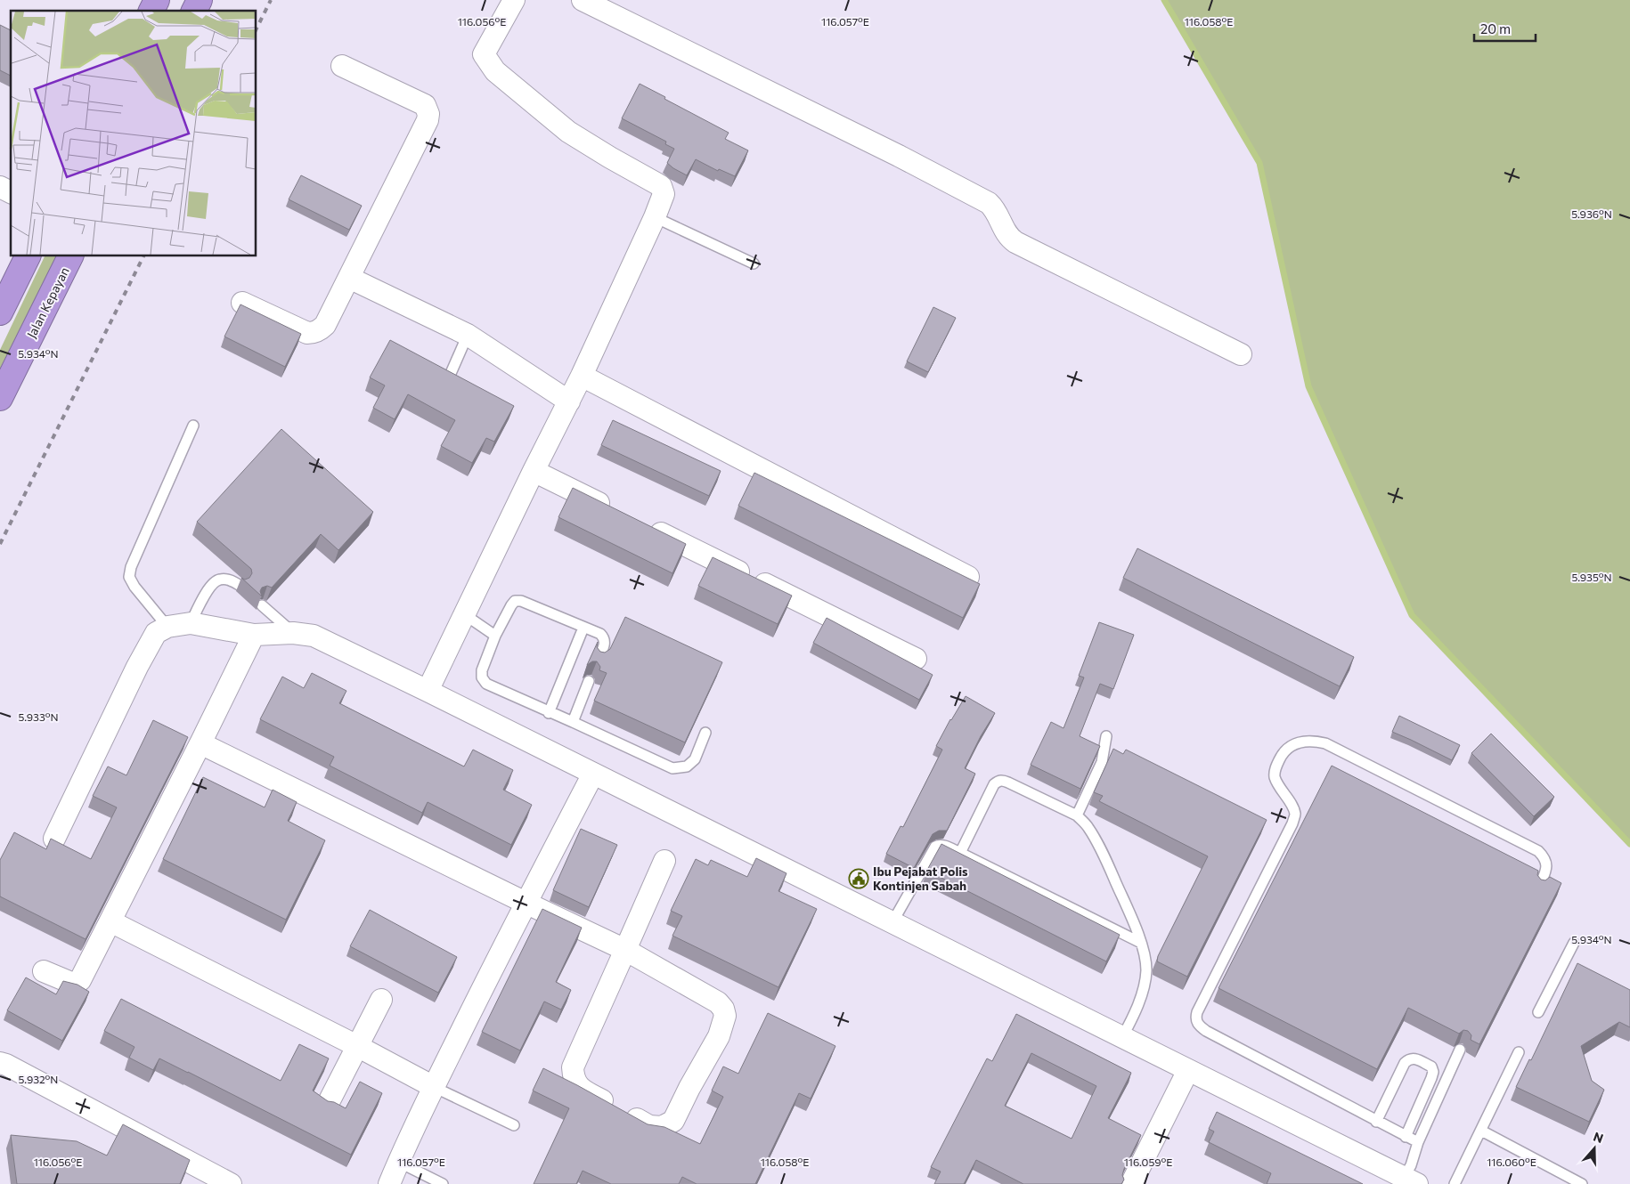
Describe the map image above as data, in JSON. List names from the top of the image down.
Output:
{
  "streets": {
    "highway": ["Jalan Kepayan"]
  },
  "places": {
    "public building": ["Ibu Pejabat Polis Kontinjen Sabah"]
  },
  "scale_bar": "20 m",
  "north": "top",
  "coordinates": [
    "116.056°E",
    "116.057°E",
    "116.058°E",
    "5.936°N",
    "5.934°N",
    "5.935°N",
    "5.933°N",
    "5.932°N",
    "116.059°E",
    "116.060°E"
  ]
}
